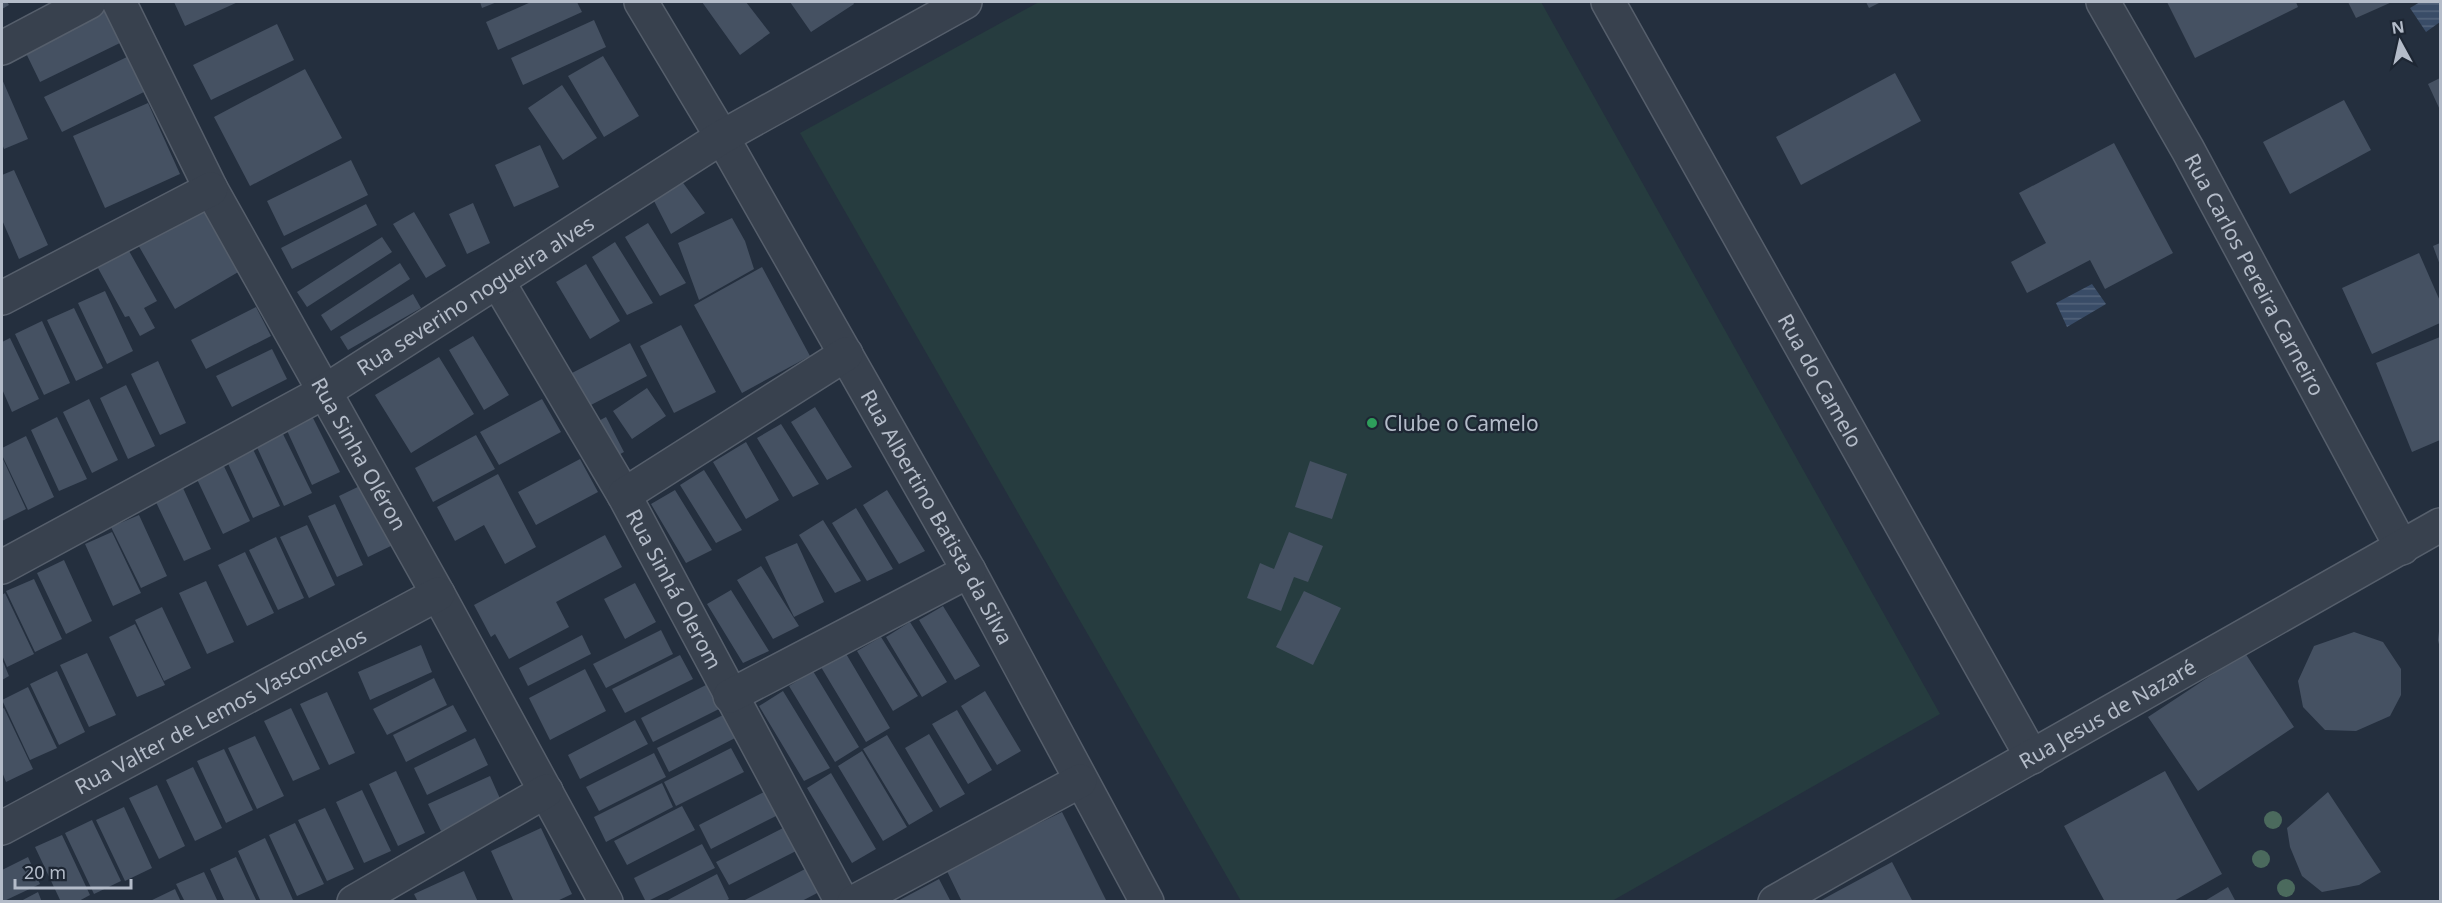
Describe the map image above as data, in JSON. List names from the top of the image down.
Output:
{
  "streets": {
    "street": [
      "Rua Carlos Pereira Carneiro",
      "Rua severino nogueira alves",
      "Rua do Camelo",
      "Rua Sinha Oléron",
      "Rua Albertino Batista da Silva",
      "Rua Sinhá Olerom",
      "Rua Valter de Lemos Vasconcelos",
      "Rua Jesus de Nazaré"
    ]
  },
  "crossings": [
    ["Rua Carlos Pereira Carneiro", "Rua Jesus de Nazaré"],
    ["Rua severino nogueira alves", "Rua Sinha Oléron"],
    ["Rua severino nogueira alves", "Rua Albertino Batista da Silva"],
    ["Rua severino nogueira alves", "Rua Sinhá Olerom"],
    ["Rua do Camelo", "Rua Jesus de Nazaré"],
    ["Rua Sinha Oléron", "Rua Valter de Lemos Vasconcelos"]
  ],
  "places": ["Clube o Camelo"],
  "scale_bar": "20 m",
  "north": "top"
}
